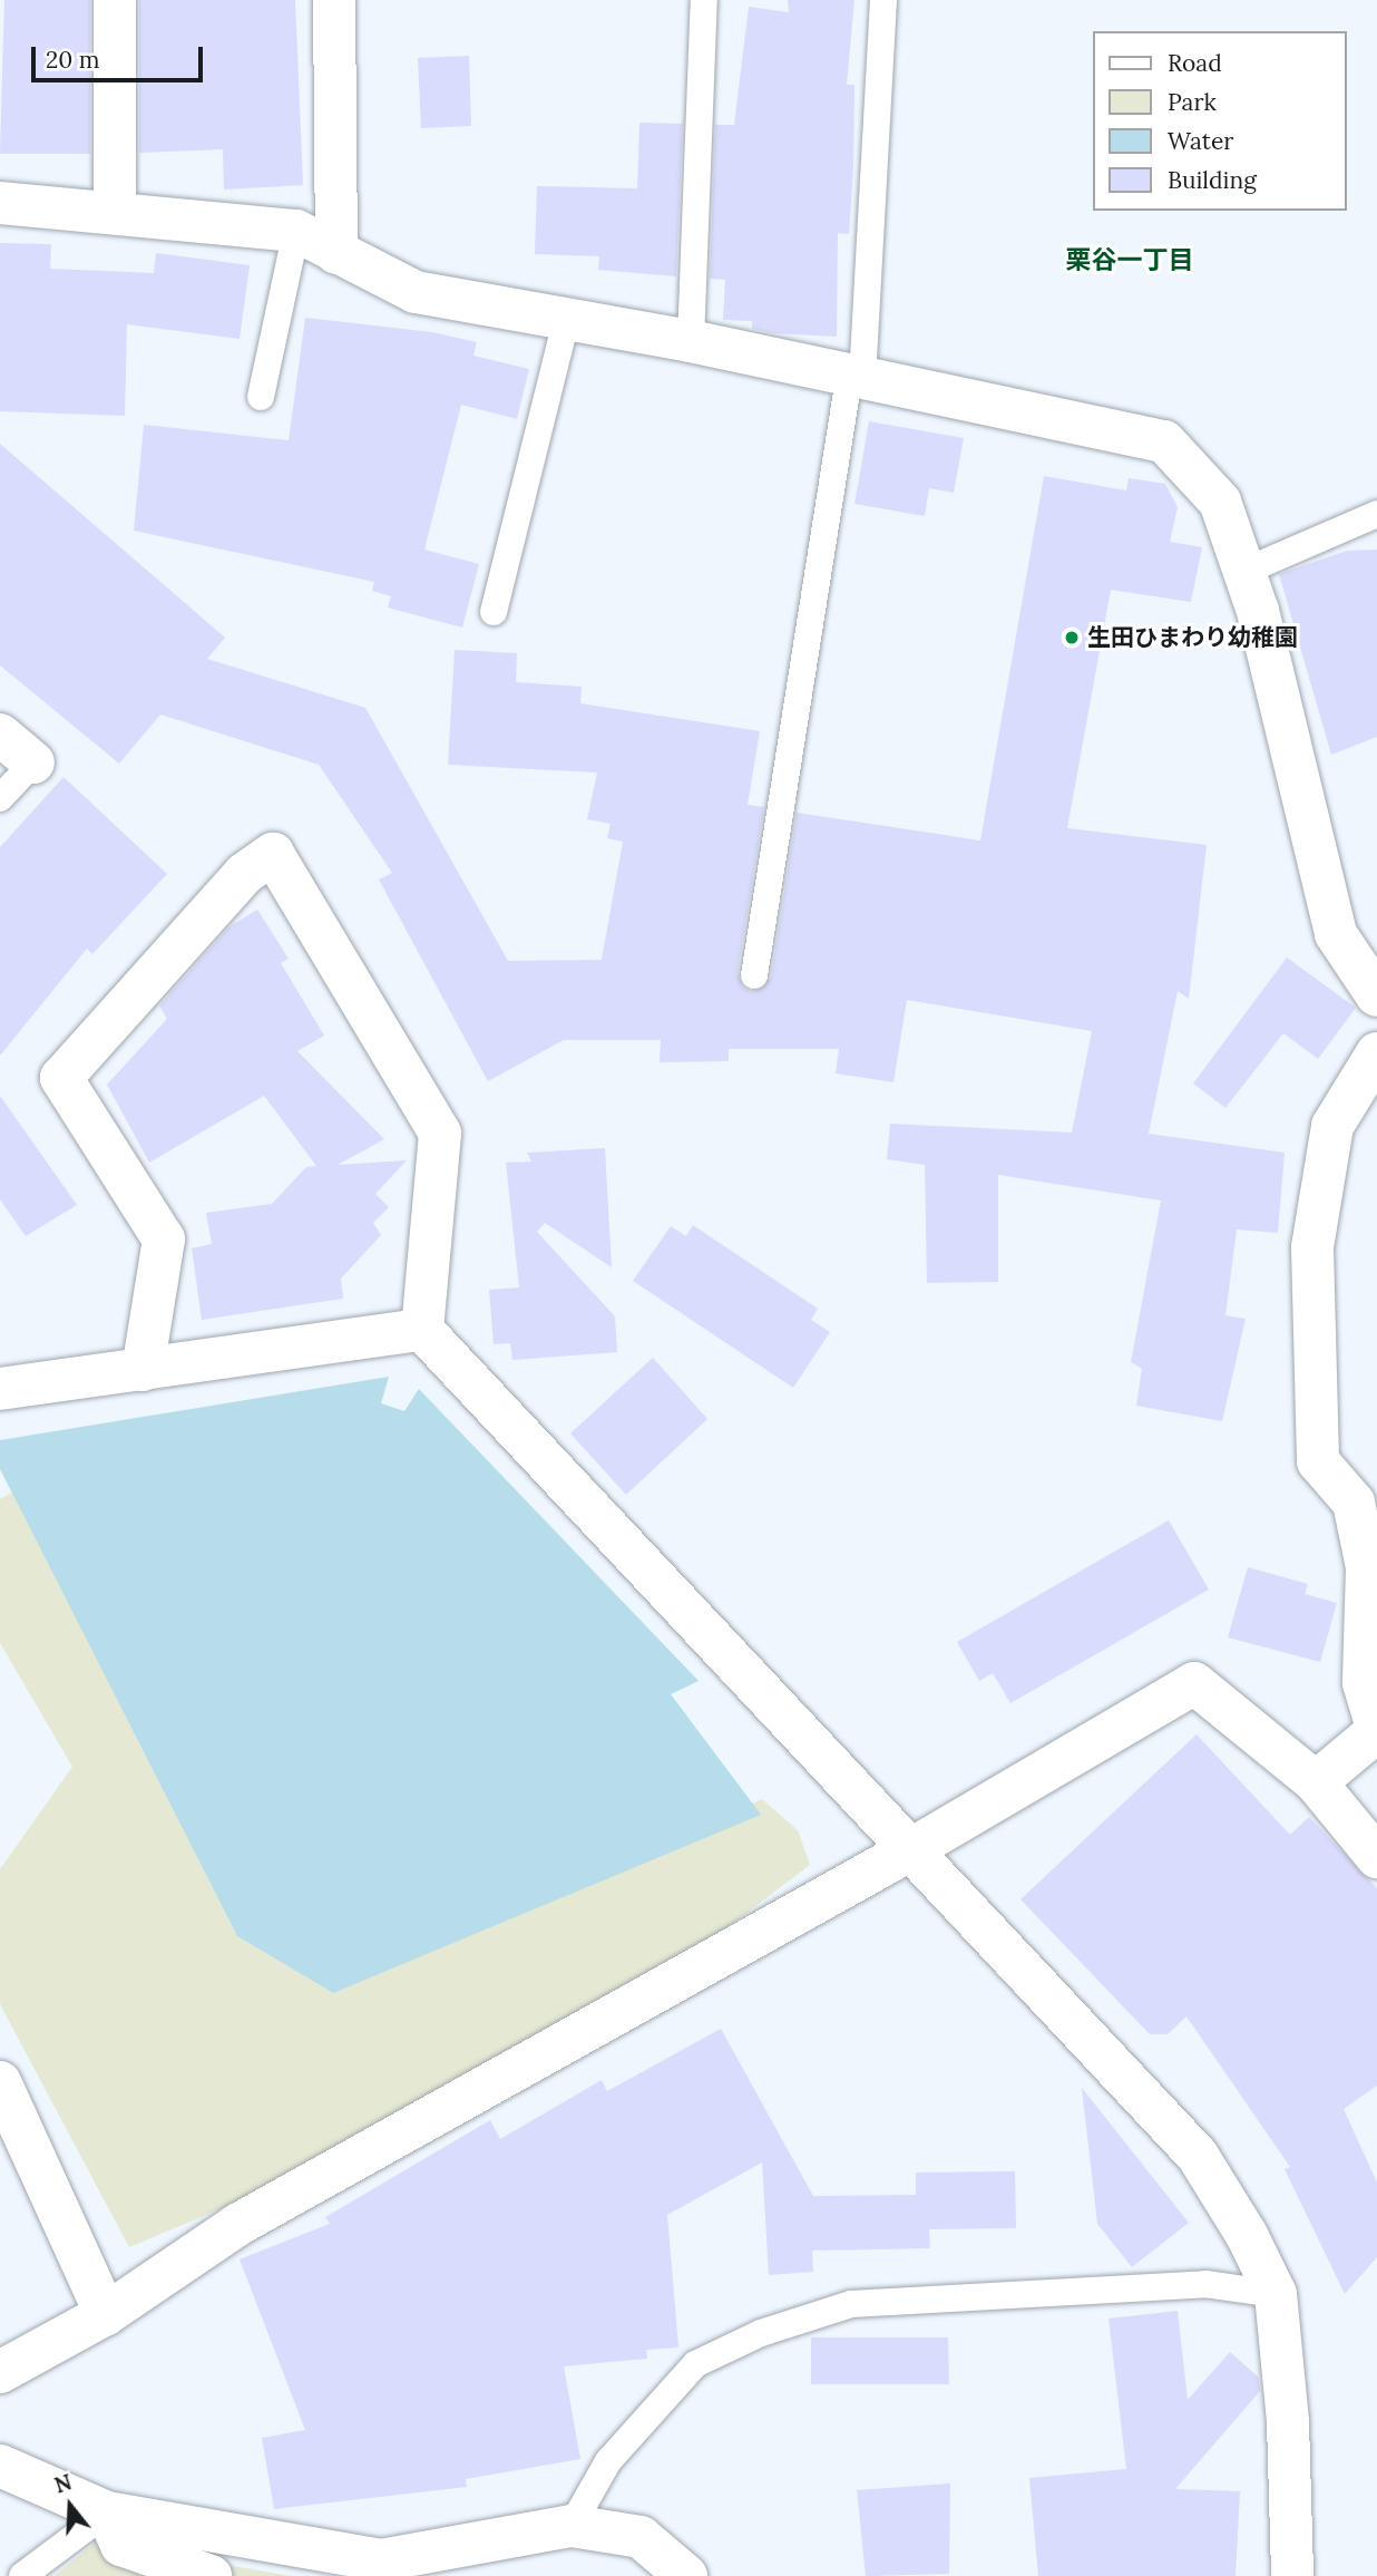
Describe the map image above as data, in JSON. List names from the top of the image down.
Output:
{
  "districts": ["栗谷一丁目"],
  "places": ["生田ひまわり幼稚園"],
  "legend": [
    "Road",
    "Park",
    "Water",
    "Building"
  ],
  "scale_bar": "20 m",
  "north": "top"
}
